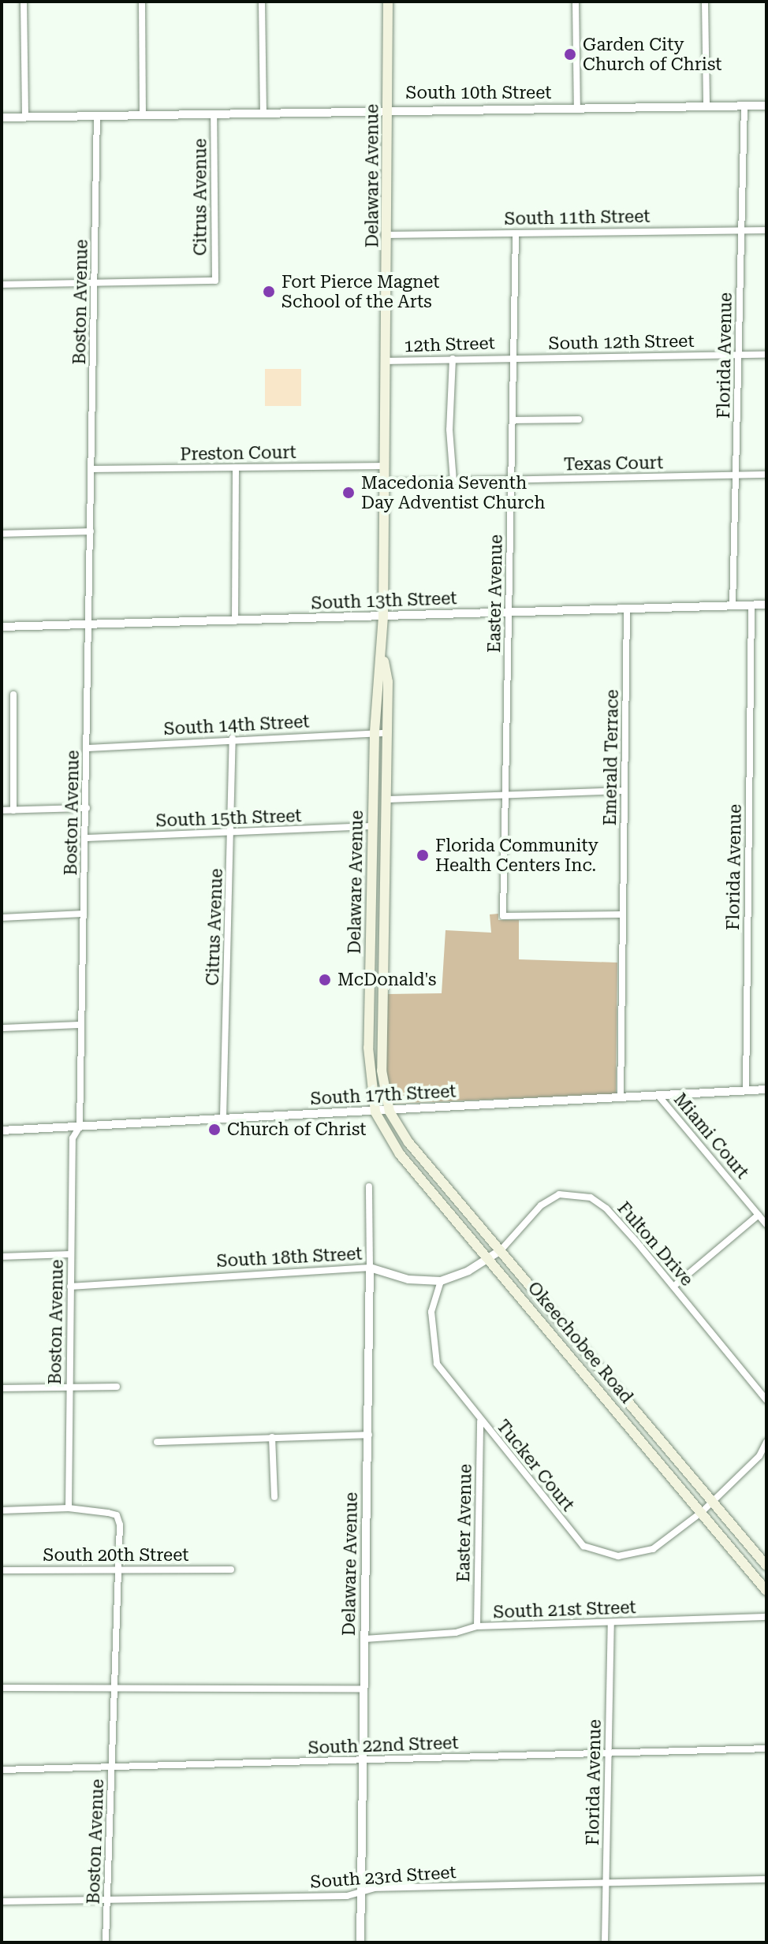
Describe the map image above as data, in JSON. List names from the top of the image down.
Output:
{
  "streets": {
    "main road": ["Delaware Avenue", "Okeechobee Road"],
    "street": [
      "South 10th Street",
      "Citrus Avenue",
      "South 11th Street",
      "Boston Avenue",
      "South 12th Street",
      "12th Street",
      "Florida Avenue",
      "Preston Court",
      "Texas Court",
      "Easter Avenue",
      "South 13th Street",
      "South 14th Street",
      "Emerald Terrace",
      "South 15th Street",
      "South 17th Street",
      "Miami Court",
      "Fulton Drive",
      "South 18th Street",
      "Tucker Court",
      "South 20th Street",
      "South 21st Street",
      "South 22nd Street",
      "South 23rd Street"
    ]
  },
  "crossings": [
    ["South 10th Street", "Delaware Avenue"],
    ["South 10th Street", "Citrus Avenue"],
    ["South 10th Street", "Boston Avenue"],
    ["South 10th Street", "Florida Avenue"],
    ["Delaware Avenue", "South 11th Street"],
    ["Delaware Avenue", "12th Street"],
    ["Delaware Avenue", "Preston Court"],
    ["Delaware Avenue", "Texas Court"],
    ["Delaware Avenue", "South 13th Street"],
    ["Delaware Avenue", "South 14th Street"],
    ["Delaware Avenue", "South 15th Street"],
    ["Delaware Avenue", "South 17th Street"],
    ["Delaware Avenue", "South 18th Street"],
    ["Delaware Avenue", "Okeechobee Road"],
    ["Delaware Avenue", "South 21st Street"],
    ["Delaware Avenue", "South 22nd Street"],
    ["Delaware Avenue", "South 23rd Street"],
    ["Citrus Avenue", "Boston Avenue"],
    ["Citrus Avenue", "South 14th Street"],
    ["Citrus Avenue", "South 15th Street"],
    ["Citrus Avenue", "South 17th Street"],
    ["South 11th Street", "Florida Avenue"],
    ["South 11th Street", "Easter Avenue"],
    ["Boston Avenue", "Preston Court"],
    ["Boston Avenue", "South 13th Street"],
    ["Boston Avenue", "South 14th Street"],
    ["Boston Avenue", "South 15th Street"],
    ["Boston Avenue", "South 17th Street"],
    ["Boston Avenue", "South 18th Street"],
    ["Boston Avenue", "South 20th Street"],
    ["Boston Avenue", "South 22nd Street"],
    ["Boston Avenue", "South 23rd Street"],
    ["South 12th Street", "12th Street"],
    ["South 12th Street", "Florida Avenue"],
    ["South 12th Street", "Easter Avenue"],
    ["12th Street", "Easter Avenue"],
    ["Florida Avenue", "Texas Court"],
    ["Florida Avenue", "South 13th Street"],
    ["Florida Avenue", "South 17th Street"],
    ["Florida Avenue", "South 21st Street"],
    ["Florida Avenue", "South 22nd Street"],
    ["Florida Avenue", "South 23rd Street"],
    ["Texas Court", "Easter Avenue"],
    ["Easter Avenue", "South 13th Street"],
    ["Easter Avenue", "Emerald Terrace"],
    ["Easter Avenue", "Tucker Court"],
    ["Easter Avenue", "South 21st Street"],
    ["South 13th Street", "Emerald Terrace"],
    ["Emerald Terrace", "South 17th Street"],
    ["South 17th Street", "Miami Court"],
    ["South 17th Street", "Okeechobee Road"],
    ["Fulton Drive", "South 18th Street"],
    ["Fulton Drive", "Okeechobee Road"],
    ["South 18th Street", "Okeechobee Road"],
    ["South 18th Street", "Tucker Court"],
    ["Okeechobee Road", "Tucker Court"]
  ],
  "places": [
    "Garden City Church of Christ",
    "Fort Pierce Magnet School of the Arts",
    "Macedonia Seventh Day Adventist Church",
    "Florida Community Health Centers Inc.",
    "McDonald's",
    "Church of Christ"
  ]
}
